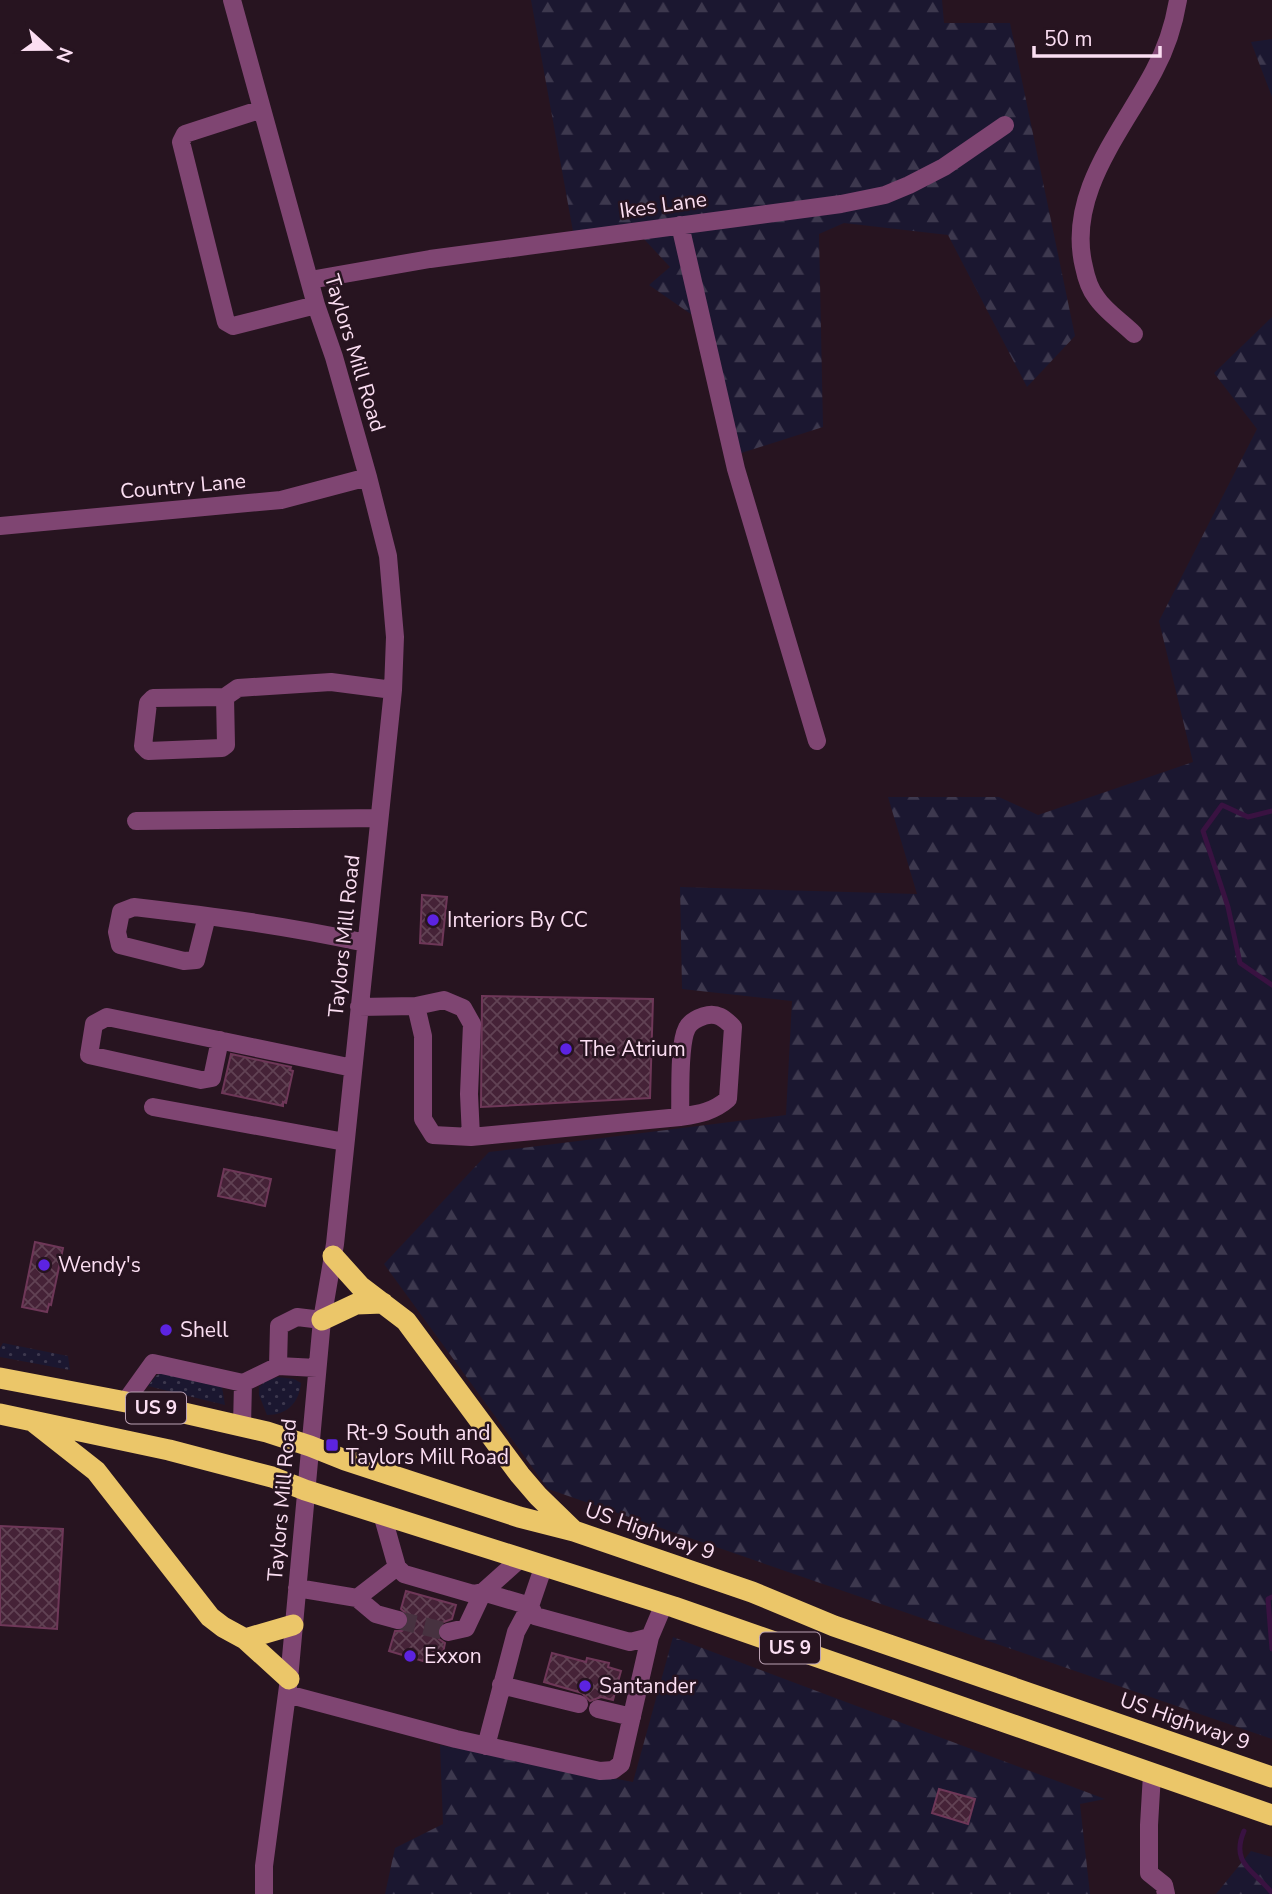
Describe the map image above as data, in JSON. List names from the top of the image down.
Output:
{
  "streets": {
    "highway": ["US 9", "US Highway 9"],
    "street": ["Ikes Lane", "Taylors Mill Road", "Country Lane"]
  },
  "crossings": [
    ["Ikes Lane", "Taylors Mill Road"],
    ["Taylors Mill Road", "Country Lane"],
    ["Taylors Mill Road", "US 9"],
    ["Taylors Mill Road", "US Highway 9"]
  ],
  "places": {
    "other": [
      "Interiors By CC",
      "The Atrium",
      "Wendy's",
      "Shell",
      "Exxon",
      "Santander"
    ],
    "transit": ["Rt-9 South and Taylors Mill Road"]
  },
  "scale_bar": "50 m",
  "north": "right"
}
